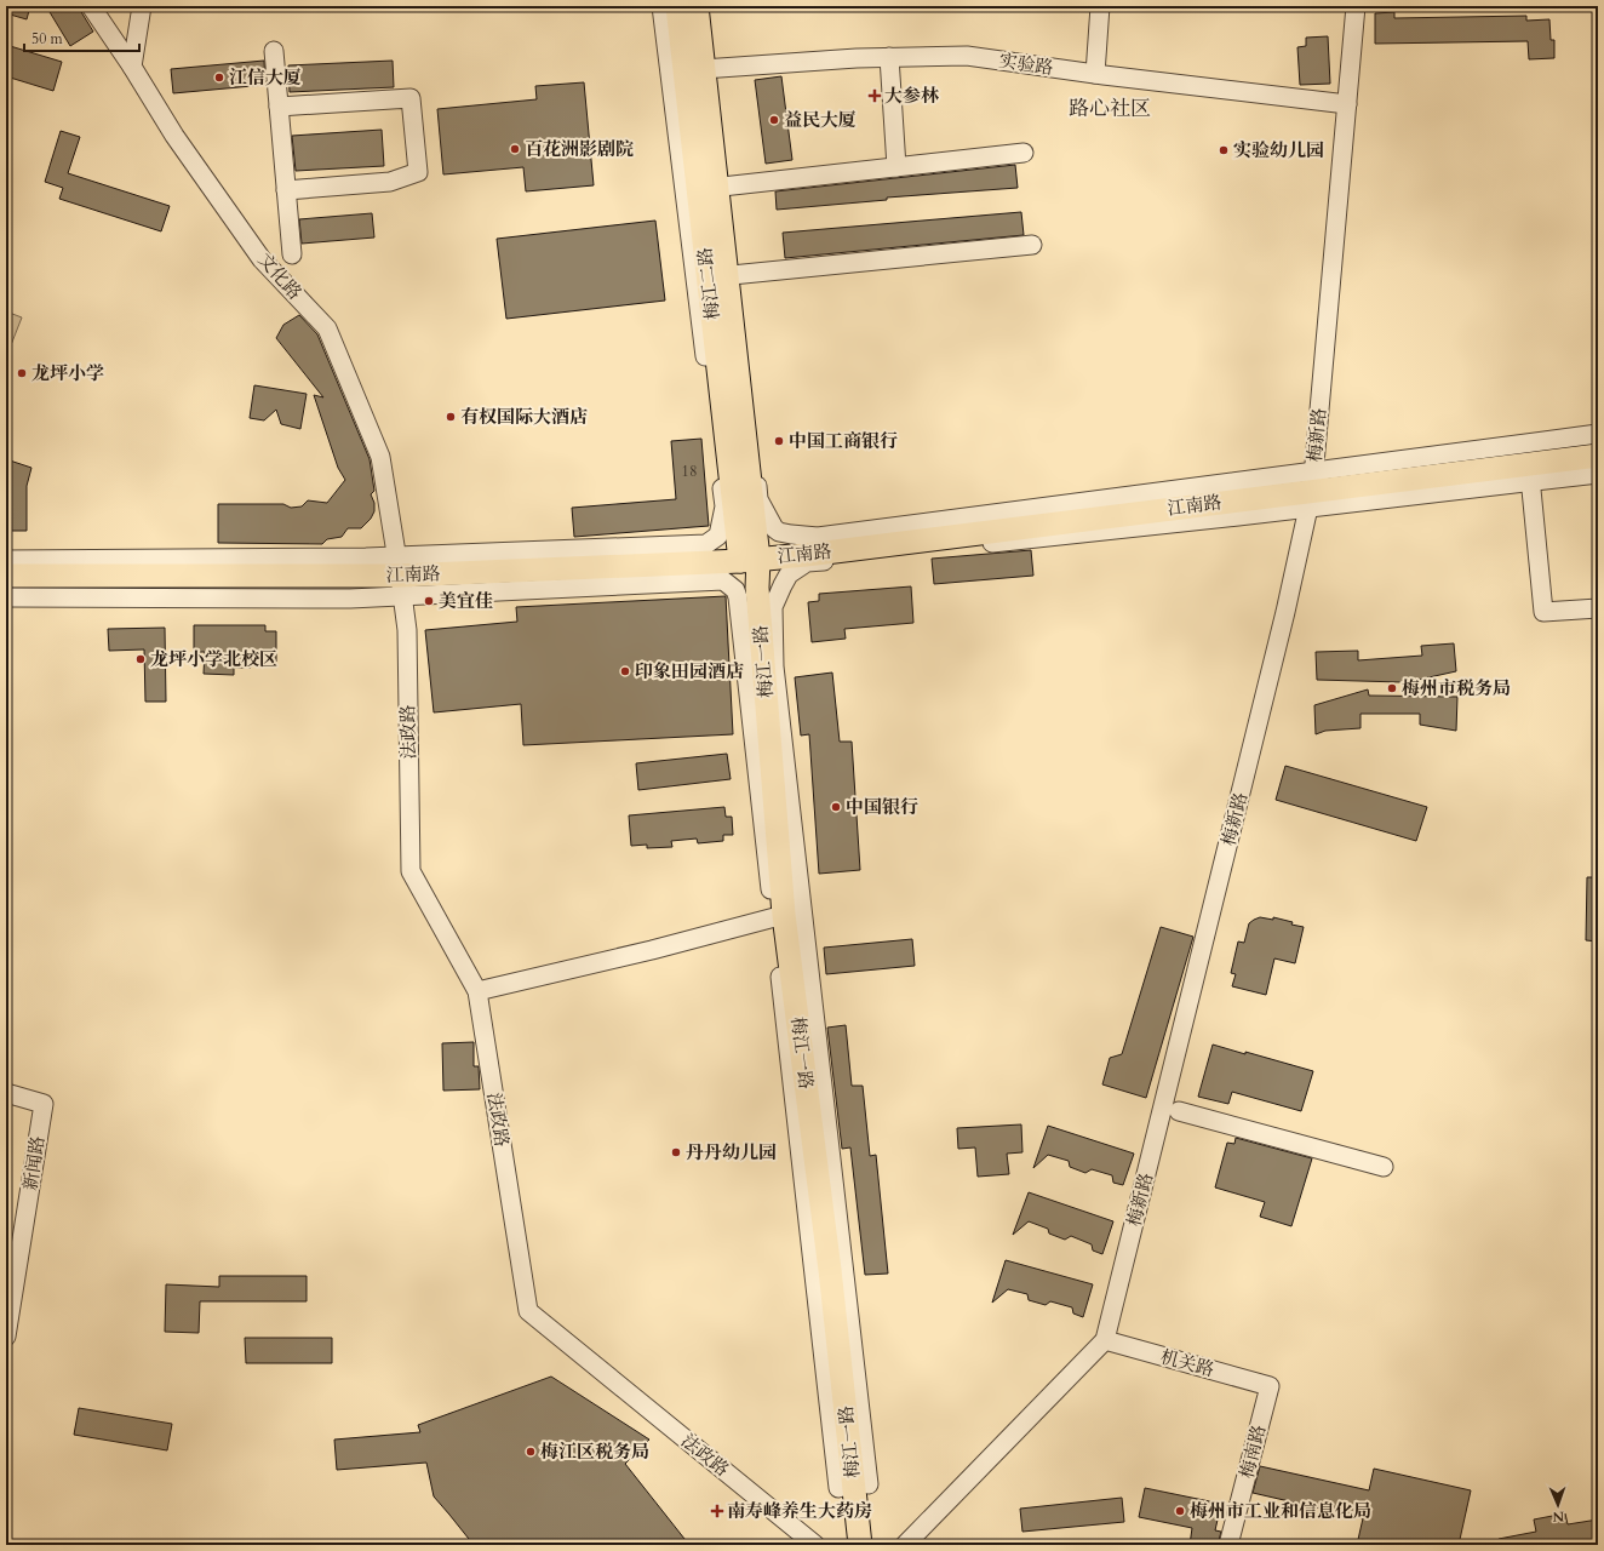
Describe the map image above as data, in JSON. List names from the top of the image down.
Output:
{
  "streets": {
    "main road": ["梅江二路", "江南路", "梅江一路"],
    "street": [
      "实验路",
      "文化路",
      "梅新路",
      "法政路",
      "新闻路",
      "机关路",
      "梅南路"
    ]
  },
  "crossings": [
    ["实验路", "梅江二路"],
    ["实验路", "梅新路"],
    ["文化路", "江南路"],
    ["文化路", "法政路"],
    ["梅江二路", "江南路"],
    ["梅江二路", "梅江一路"],
    ["梅新路", "江南路"],
    ["梅新路", "机关路"],
    ["江南路", "梅江一路"],
    ["江南路", "法政路"],
    ["机关路", "梅南路"]
  ],
  "districts": ["路心社区"],
  "places": {
    "other": [
      "江信大厦",
      "益民大厦",
      "百花洲影剧院",
      "实验幼儿园",
      "龙坪小学",
      "有权国际大酒店",
      "中国工商银行",
      "美宜佳",
      "龙坪小学北校区",
      "印象田园酒店",
      "梅州市税务局",
      "中国银行",
      "丹丹幼儿园",
      "梅江区税务局",
      "梅州市工业和信息化局"
    ],
    "health": ["大参林", "南寿峰养生大药房"]
  },
  "house_numbers": ["18"],
  "scale_bar": "50 m",
  "north": "bottom"
}
